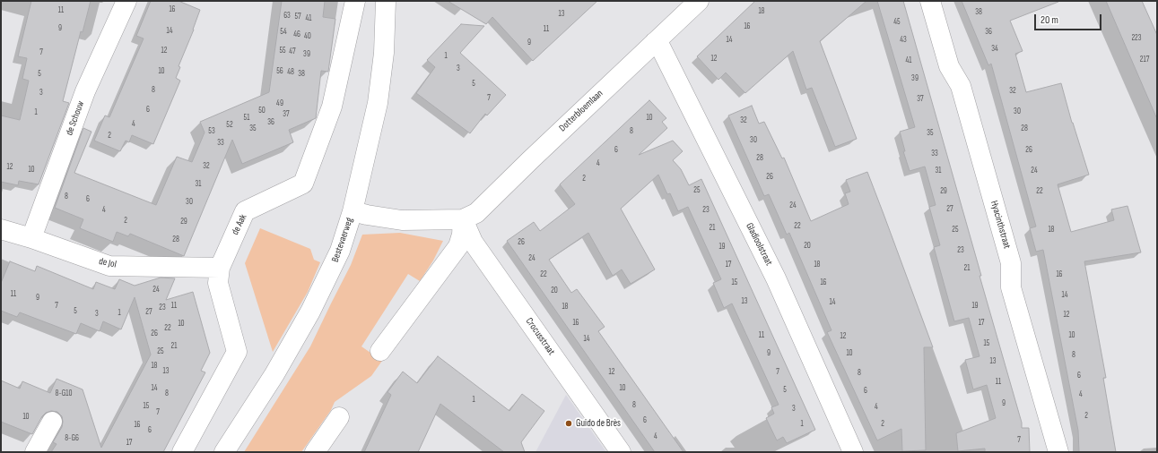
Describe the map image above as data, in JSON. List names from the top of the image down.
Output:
{
  "streets": {
    "street": [
      "Dotterbloemlaan",
      "de Schouw",
      "de Aak",
      "Hyacinthstraat",
      "Bestevaerweg",
      "Gladioolstraat",
      "de Jol",
      "Crocusstraat"
    ]
  },
  "crossings": [
    ["Dotterbloemlaan", "Bestevaerweg"],
    ["Dotterbloemlaan", "Gladioolstraat"],
    ["Dotterbloemlaan", "Crocusstraat"],
    ["de Schouw", "de Jol"],
    ["de Aak", "de Jol"]
  ],
  "places": ["Guido de Brès"],
  "house_numbers": [
    "16",
    "11",
    "18",
    "38",
    "13",
    "63",
    "57",
    "41",
    "45",
    "16",
    "9",
    "11",
    "14",
    "54",
    "36",
    "46",
    "40",
    "223",
    "14",
    "43",
    "9",
    "34",
    "12",
    "55",
    "47",
    "7",
    "39",
    "1",
    "12",
    "217",
    "41",
    "3",
    "10",
    "56",
    "48",
    "5",
    "38",
    "39",
    "5",
    "8",
    "32",
    "3",
    "7",
    "37",
    "49",
    "6",
    "50",
    "30",
    "1",
    "37",
    "51",
    "10",
    "32",
    "36",
    "4",
    "52",
    "35",
    "28",
    "53",
    "8",
    "35",
    "2",
    "30",
    "33",
    "6",
    "26",
    "33",
    "28",
    "4",
    "32",
    "12",
    "10",
    "31",
    "24",
    "26",
    "2",
    "31",
    "25",
    "29",
    "22",
    "8",
    "6",
    "30",
    "24",
    "27",
    "4",
    "23",
    "2",
    "29",
    "22",
    "21",
    "25",
    "18",
    "28",
    "26",
    "20",
    "19",
    "23",
    "24",
    "17",
    "18",
    "21",
    "22",
    "16",
    "15",
    "16",
    "24",
    "20",
    "11",
    "14",
    "9",
    "13",
    "14",
    "7",
    "11",
    "19",
    "18",
    "23",
    "5",
    "27",
    "1",
    "3",
    "12",
    "16",
    "17",
    "10",
    "22",
    "26",
    "11",
    "10",
    "12",
    "14",
    "15",
    "21",
    "25",
    "9",
    "10",
    "8",
    "13",
    "18",
    "13",
    "12",
    "7",
    "8",
    "6",
    "11",
    "14",
    "10",
    "5",
    "6",
    "8-G10",
    "8",
    "4",
    "1",
    "9",
    "8",
    "15",
    "4",
    "3",
    "7",
    "2",
    "10",
    "6",
    "1",
    "2",
    "16",
    "6",
    "4",
    "8-G6",
    "7",
    "17"
  ],
  "scale_bar": "20 m"
}
